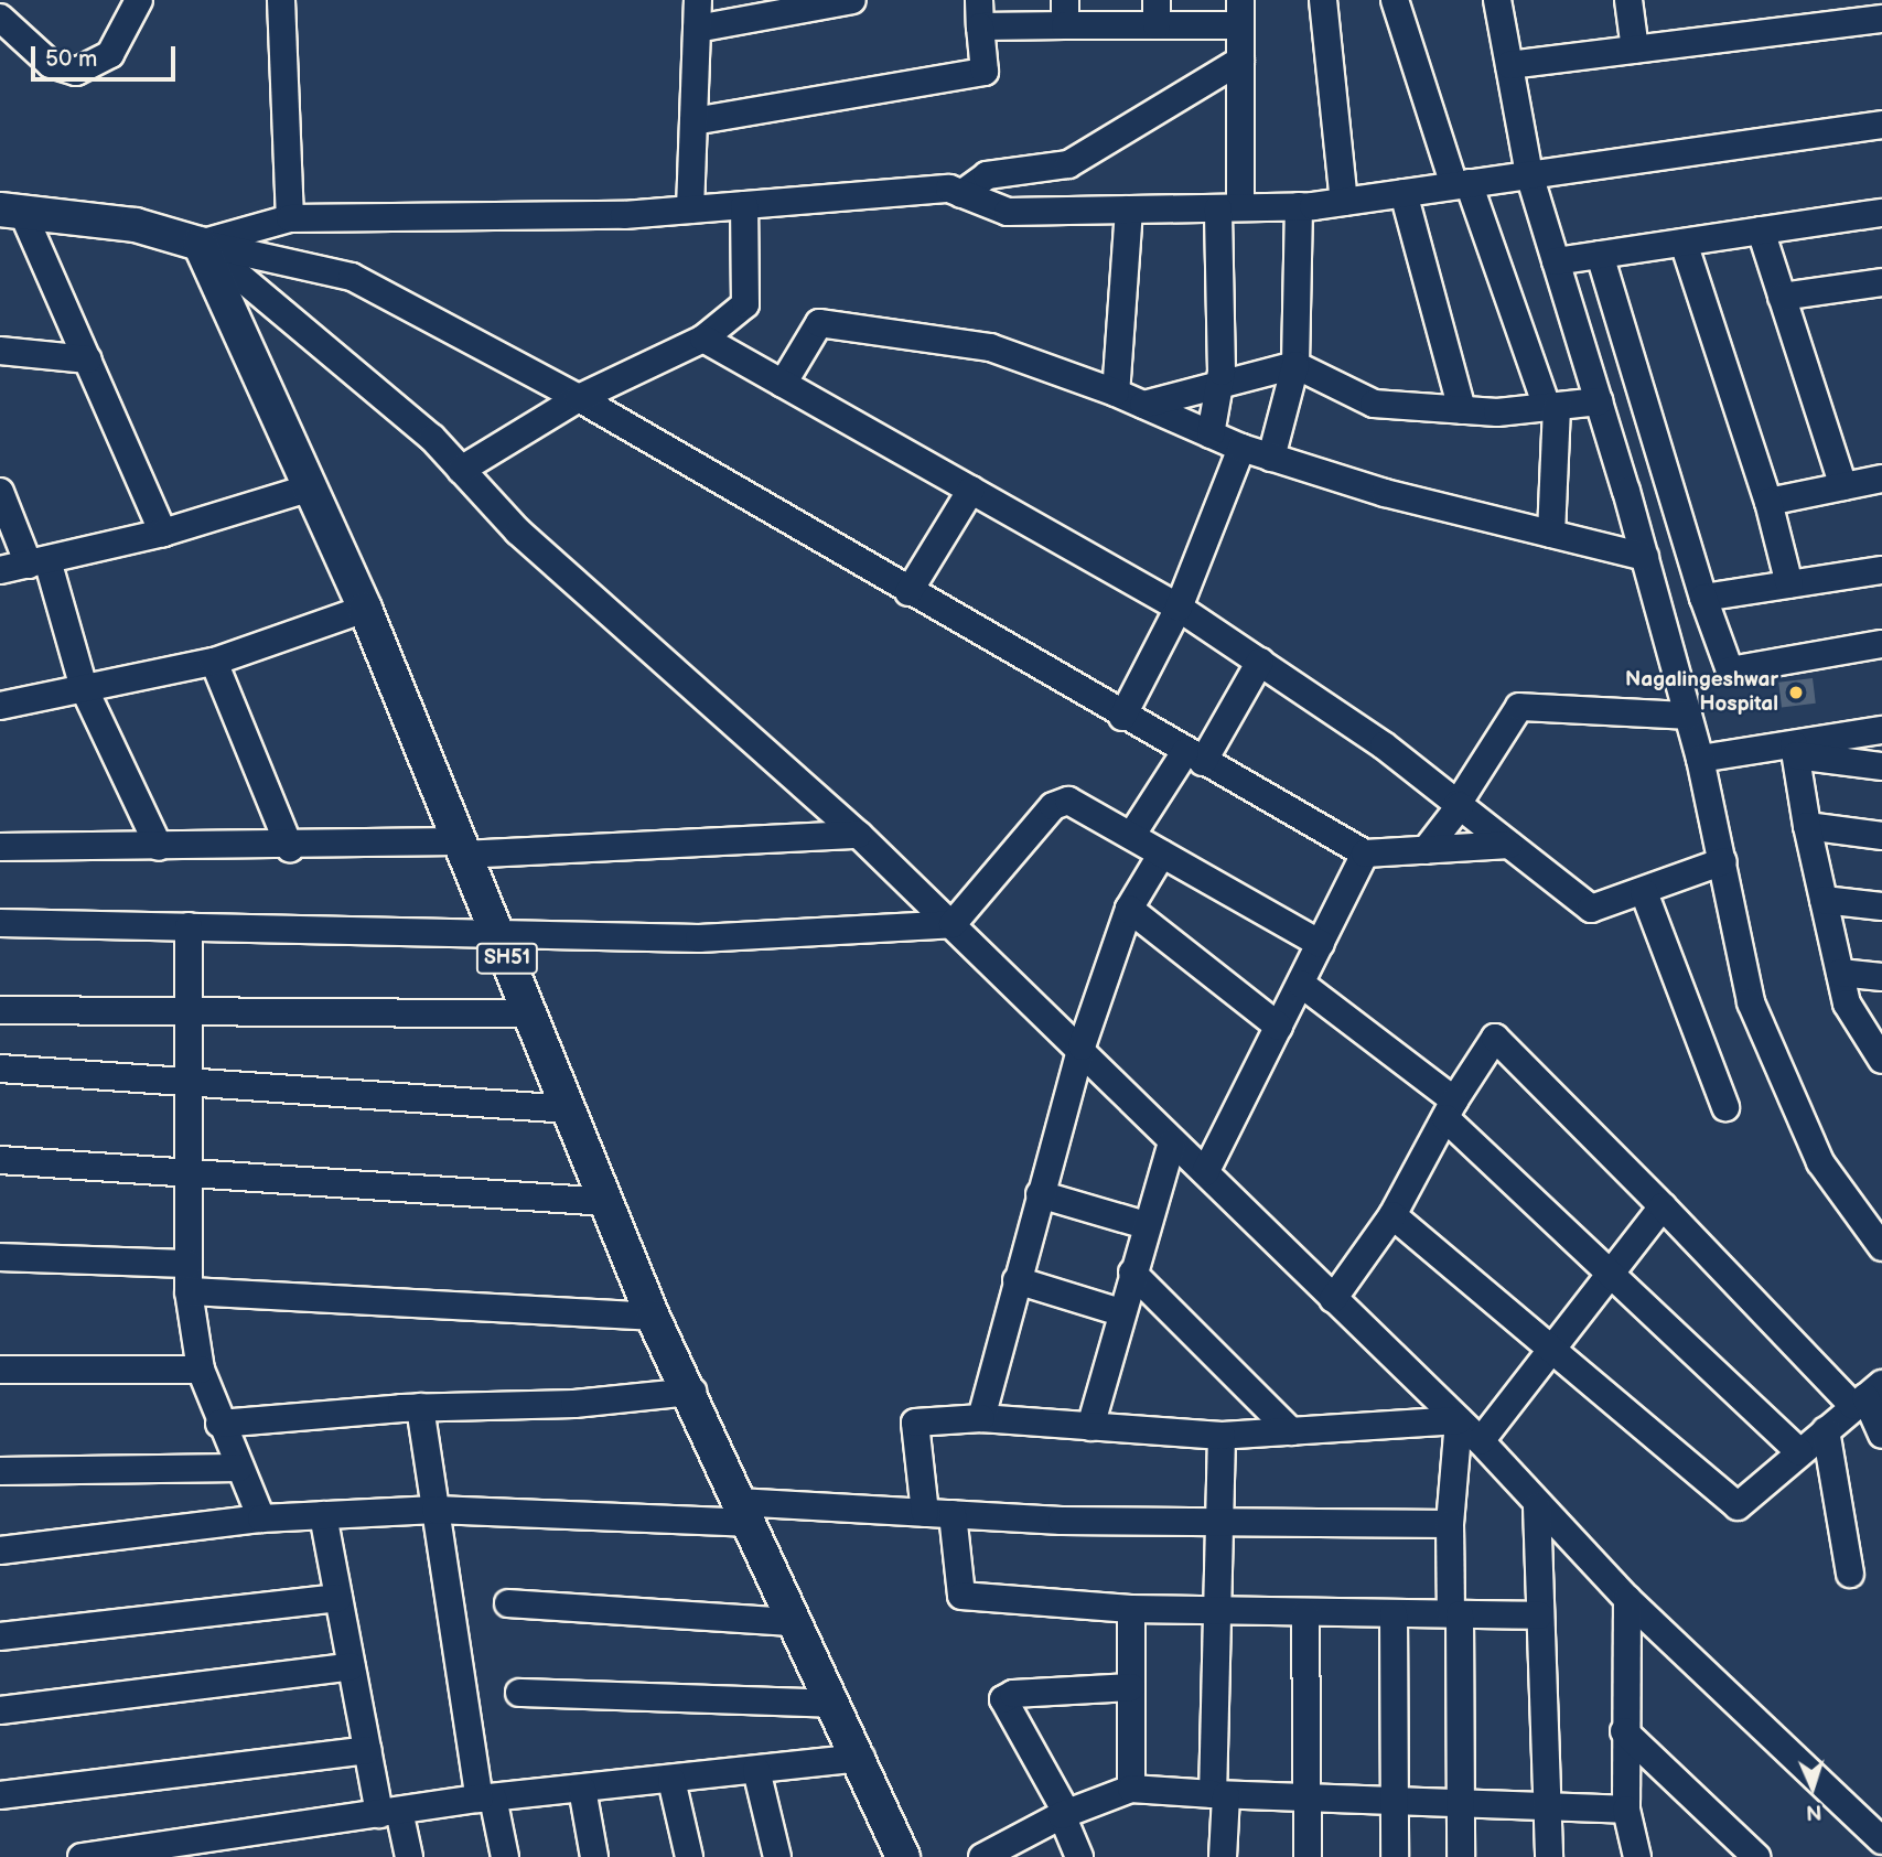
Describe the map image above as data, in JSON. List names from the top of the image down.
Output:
{
  "streets": {
    "main road": ["SH51"]
  },
  "places": ["Nagalingeshwar Hospital"],
  "scale_bar": "50 m",
  "north": "bottom"
}
